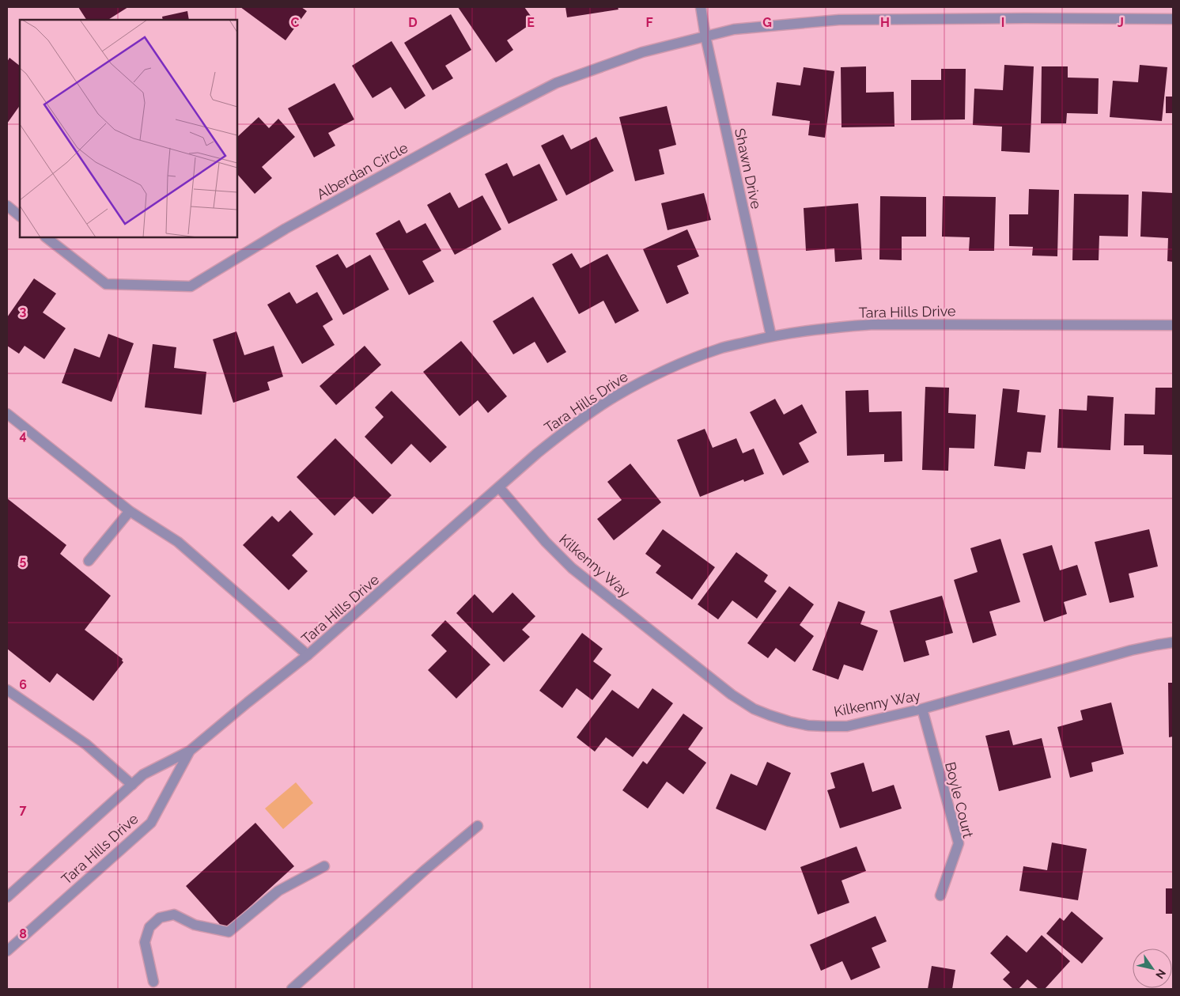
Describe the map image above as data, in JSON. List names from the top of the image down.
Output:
{
  "streets": {
    "street": [
      "Shawn Drive",
      "Alberdan Circle",
      "Tara Hills Drive",
      "Kilkenny Way",
      "Boyle Court"
    ]
  },
  "crossings": [
    ["Shawn Drive", "Alberdan Circle"],
    ["Shawn Drive", "Tara Hills Drive"],
    ["Tara Hills Drive", "Kilkenny Way"],
    ["Kilkenny Way", "Boyle Court"]
  ],
  "north": "bottom right",
  "grid": {
    "columns": [
      "C",
      "D",
      "E",
      "F",
      "G",
      "H",
      "I",
      "J"
    ],
    "rows": [
      "3",
      "4",
      "5",
      "6",
      "7",
      "8"
    ]
  }
}
